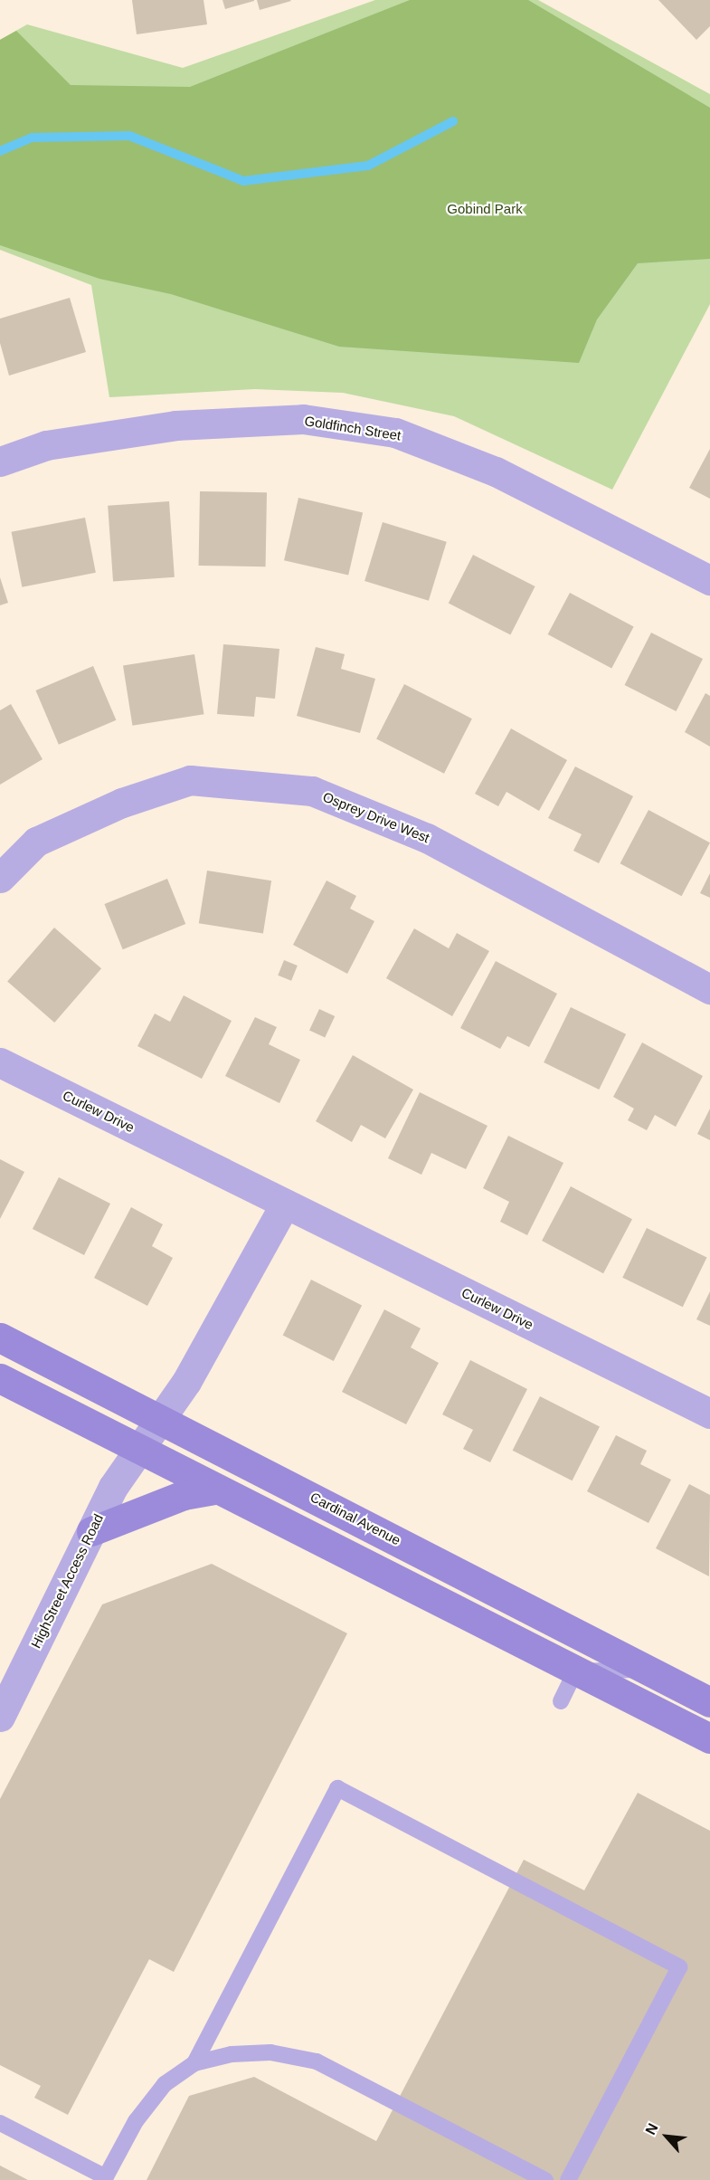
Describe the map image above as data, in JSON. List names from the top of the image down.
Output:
{
  "streets": {
    "street": [
      "Goldfinch Street",
      "Osprey Drive West",
      "Curlew Drive",
      "Cardinal Avenue",
      "HighStreet Access Road"
    ]
  },
  "parks": ["Gobind Park"],
  "north": "top left"
}
